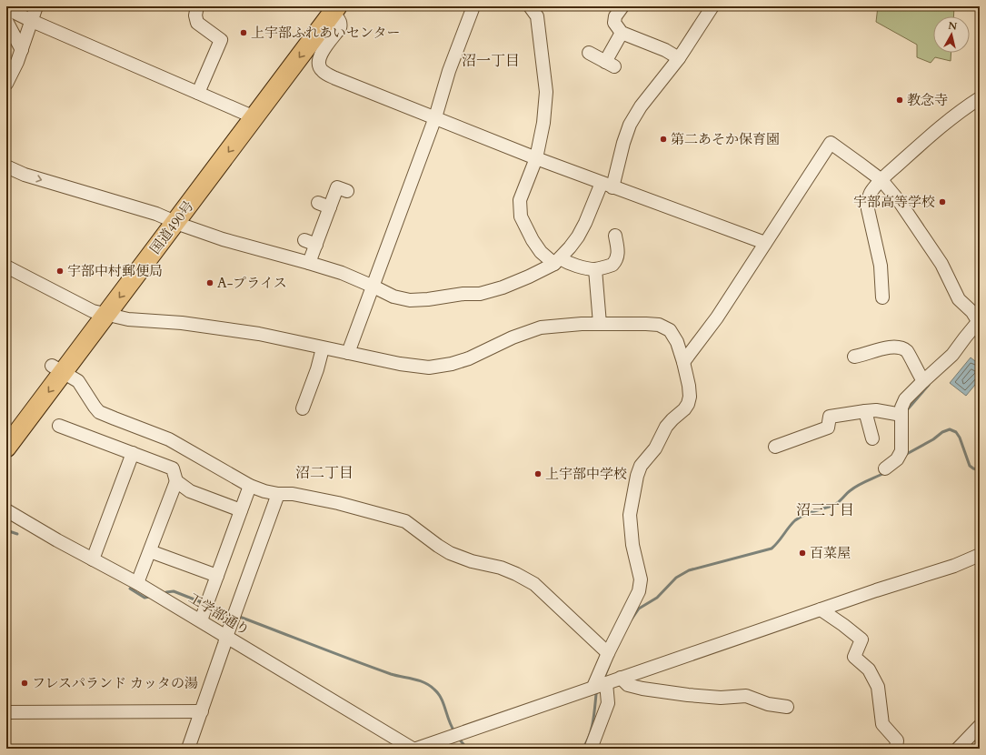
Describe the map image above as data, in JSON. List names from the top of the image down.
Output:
{
  "streets": {
    "highway": ["国道490号"],
    "street": ["工学部通り"]
  },
  "districts": ["沼一丁目", "沼二丁目", "沼三丁目"],
  "places": [
    "上宇部ふれあいセンター",
    "教念寺",
    "第二あそか保育園",
    "宇部高等学校",
    "宇部中村郵便局",
    "A-プライス",
    "上宇部中学校",
    "百菜屋",
    "フレスパランド カッタの湯"
  ],
  "north": "top"
}
